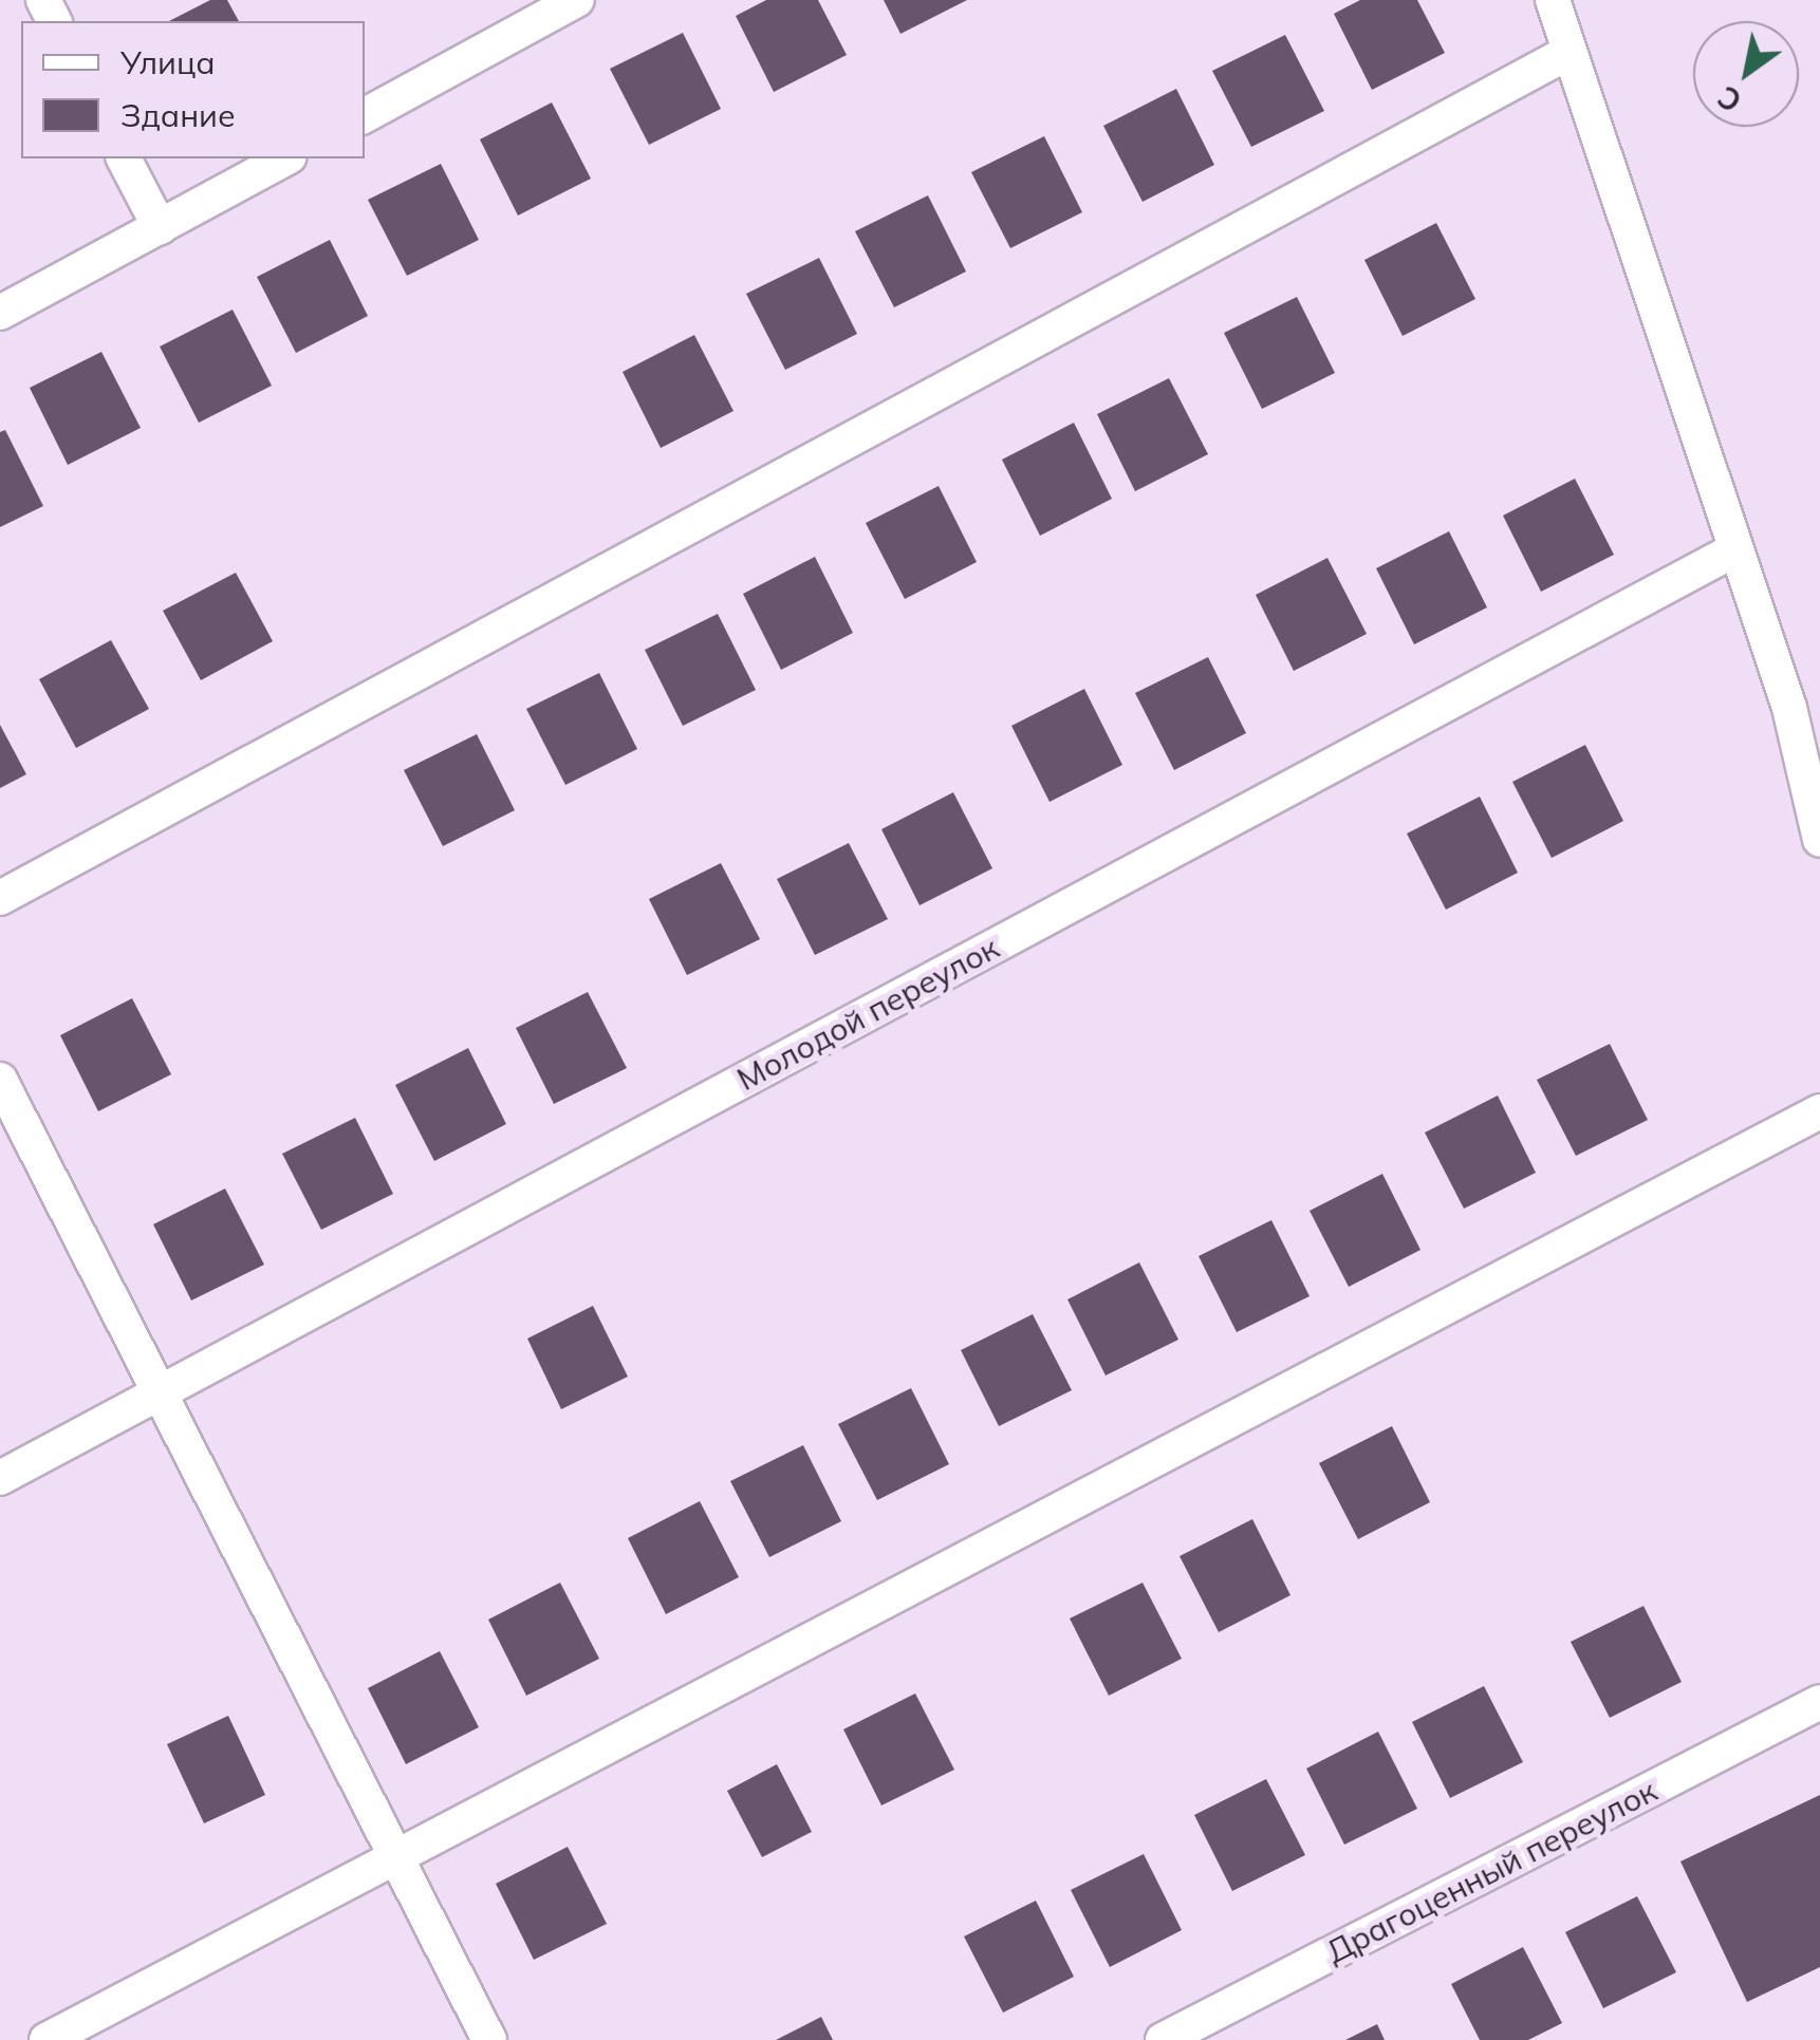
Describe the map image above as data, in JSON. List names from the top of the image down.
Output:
{
  "streets": {
    "street": ["Молодой переулок", "Драгоценный переулок"]
  },
  "legend": ["Улица", "Здание"],
  "north": "bottom left"
}
